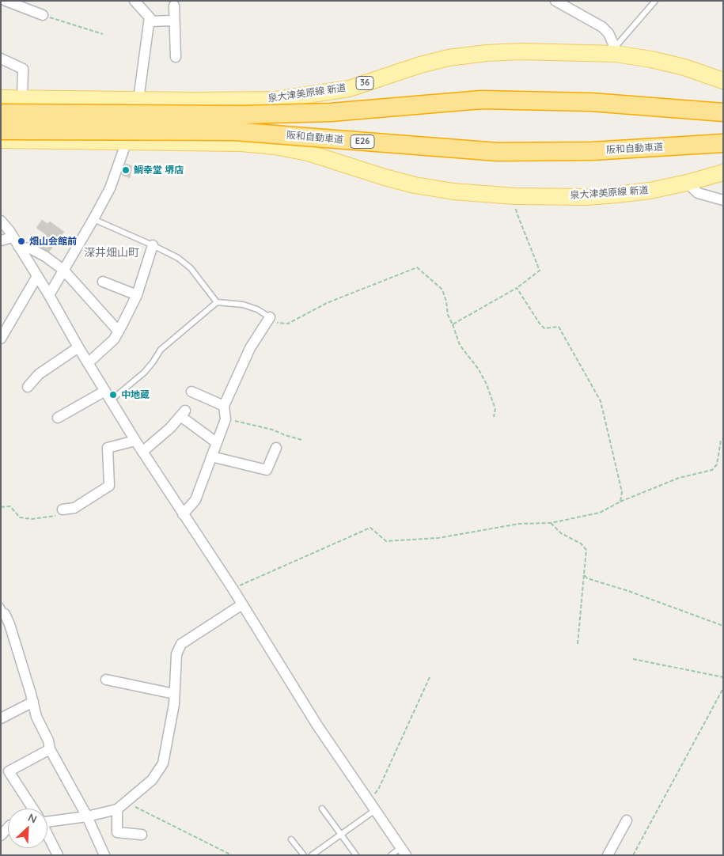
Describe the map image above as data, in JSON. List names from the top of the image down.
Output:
{
  "streets": {
    "highway": ["阪和自動車道", "E26"],
    "main road": ["36", "泉大津美原線 新道"]
  },
  "districts": ["深井畑山町"],
  "places": ["鯛幸堂 堺店", "畑山会館前", "中地蔵"],
  "north": "top right"
}
